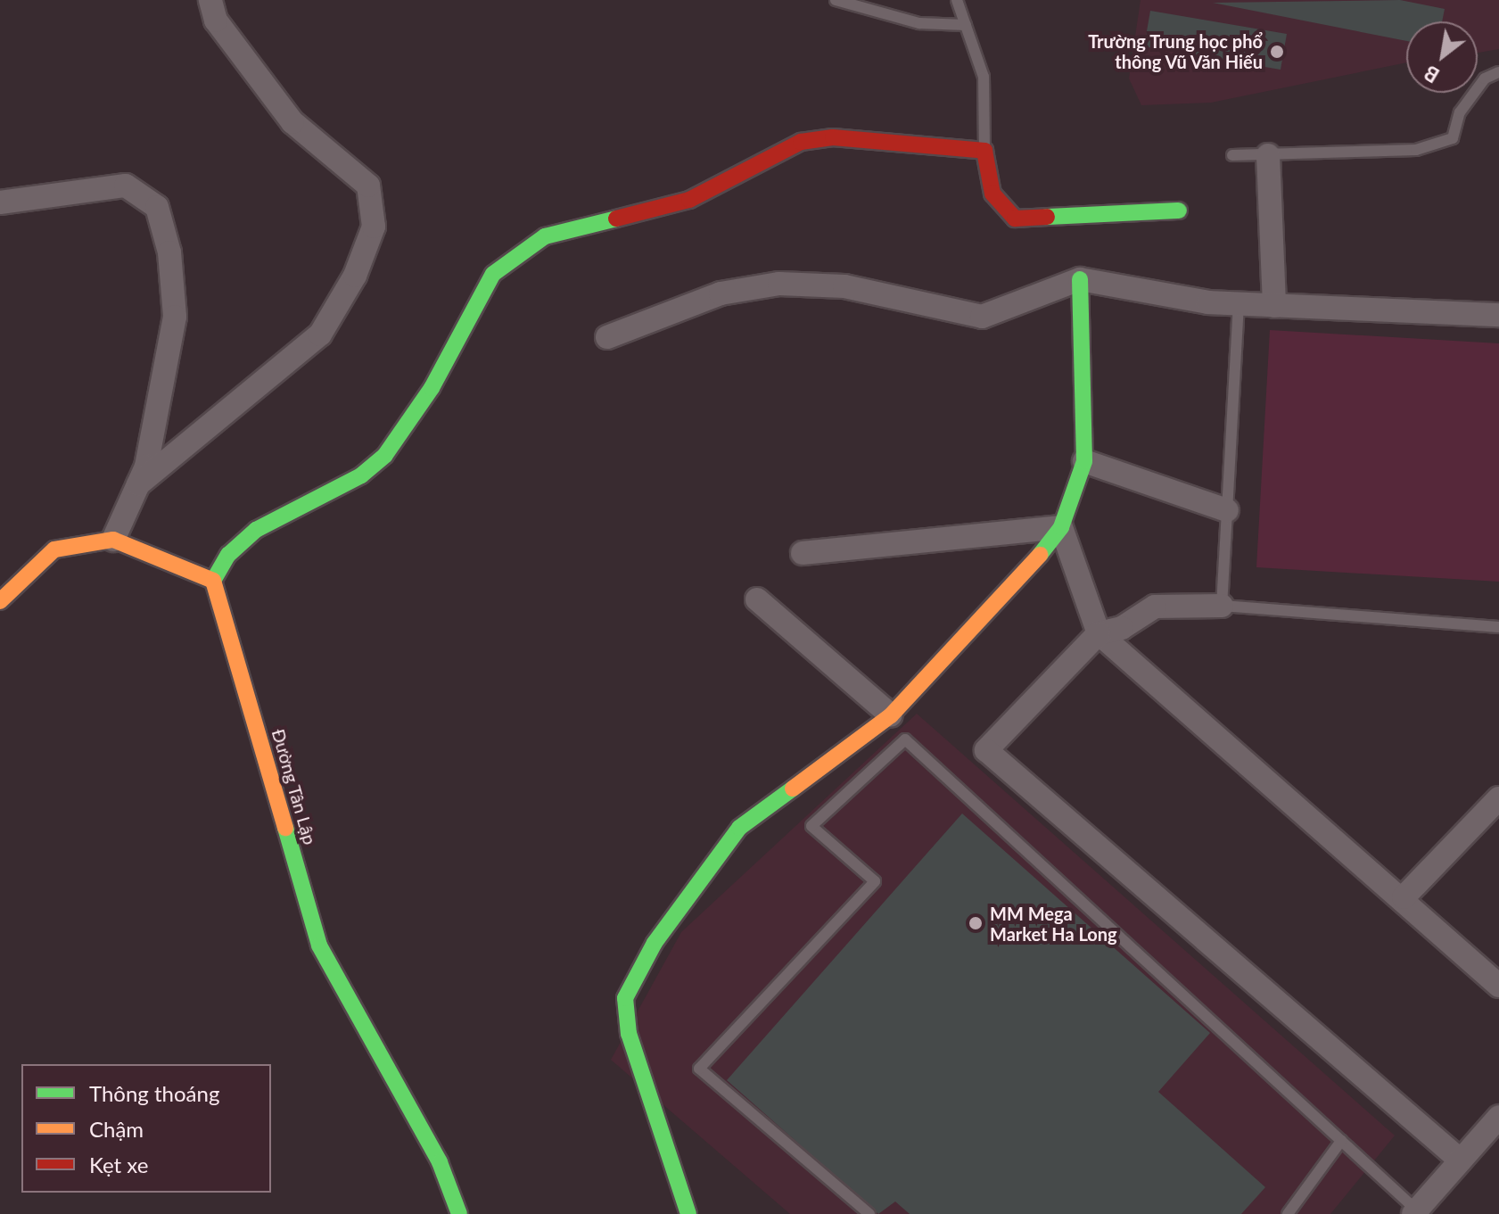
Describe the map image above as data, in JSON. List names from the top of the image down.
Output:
{
  "streets": {
    "street": ["Đường Tân Lập"]
  },
  "places": ["Trường Trung học phổ thông Vũ Văn Hiếu", "MM Mega Market Ha Long"],
  "legend": ["Thông thoáng", "Chậm", "Kẹt xe"],
  "north": "bottom left"
}
